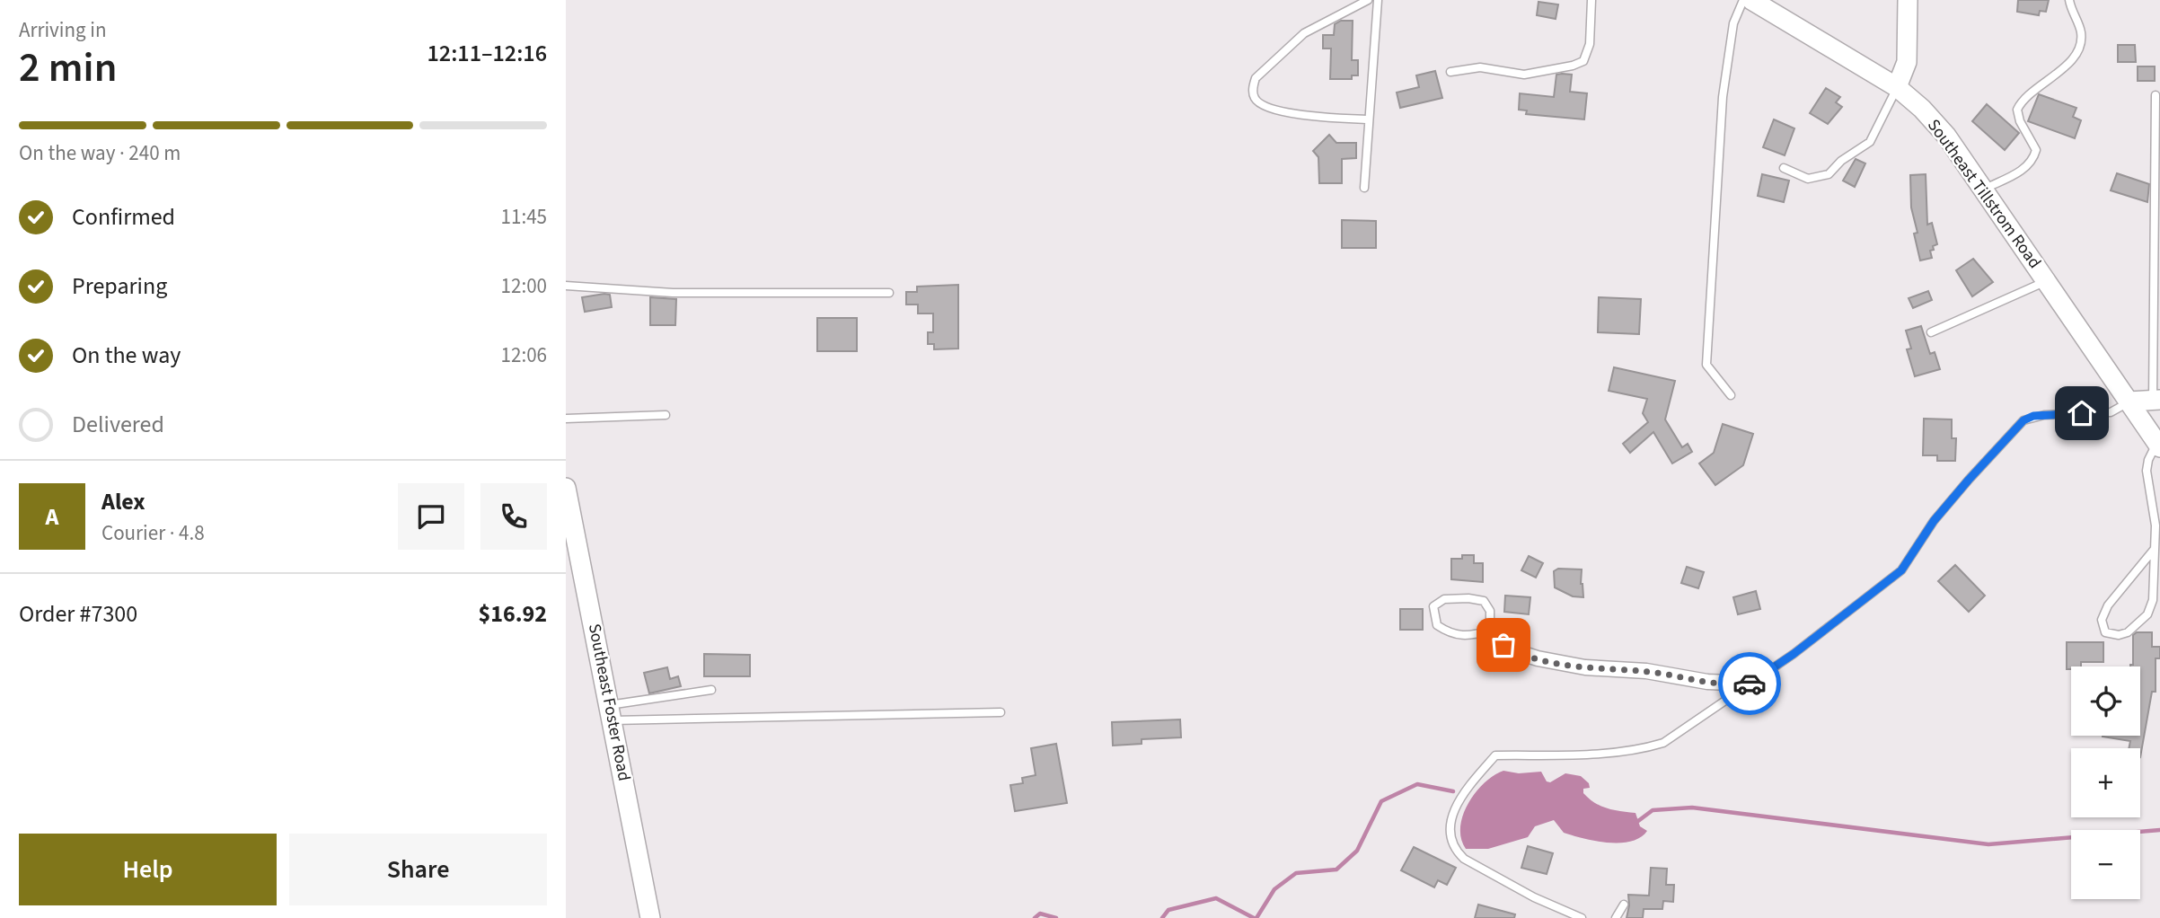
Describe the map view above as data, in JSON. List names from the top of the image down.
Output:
{
  "streets": {
    "main road": ["Southeast Tillstrom Road", "Southeast Foster Road"]
  },
  "page": {
    "heading": ["2 min", "Arriving in", "12:11–12:16"],
    "panel": [
      "Alex",
      "Courier · 4.8",
      "Order #7300",
      "$16.92"
    ],
    "bar": "On the way · 240 m",
    "list": [
      ["Confirmed", "11:45"],
      ["Preparing", "12:00"],
      ["On the way", "12:06"],
      "Delivered"
    ],
    "round": "A",
    "map_buttons": ["+", "−"],
    "buttons": ["Help", "Share"]
  }
}
